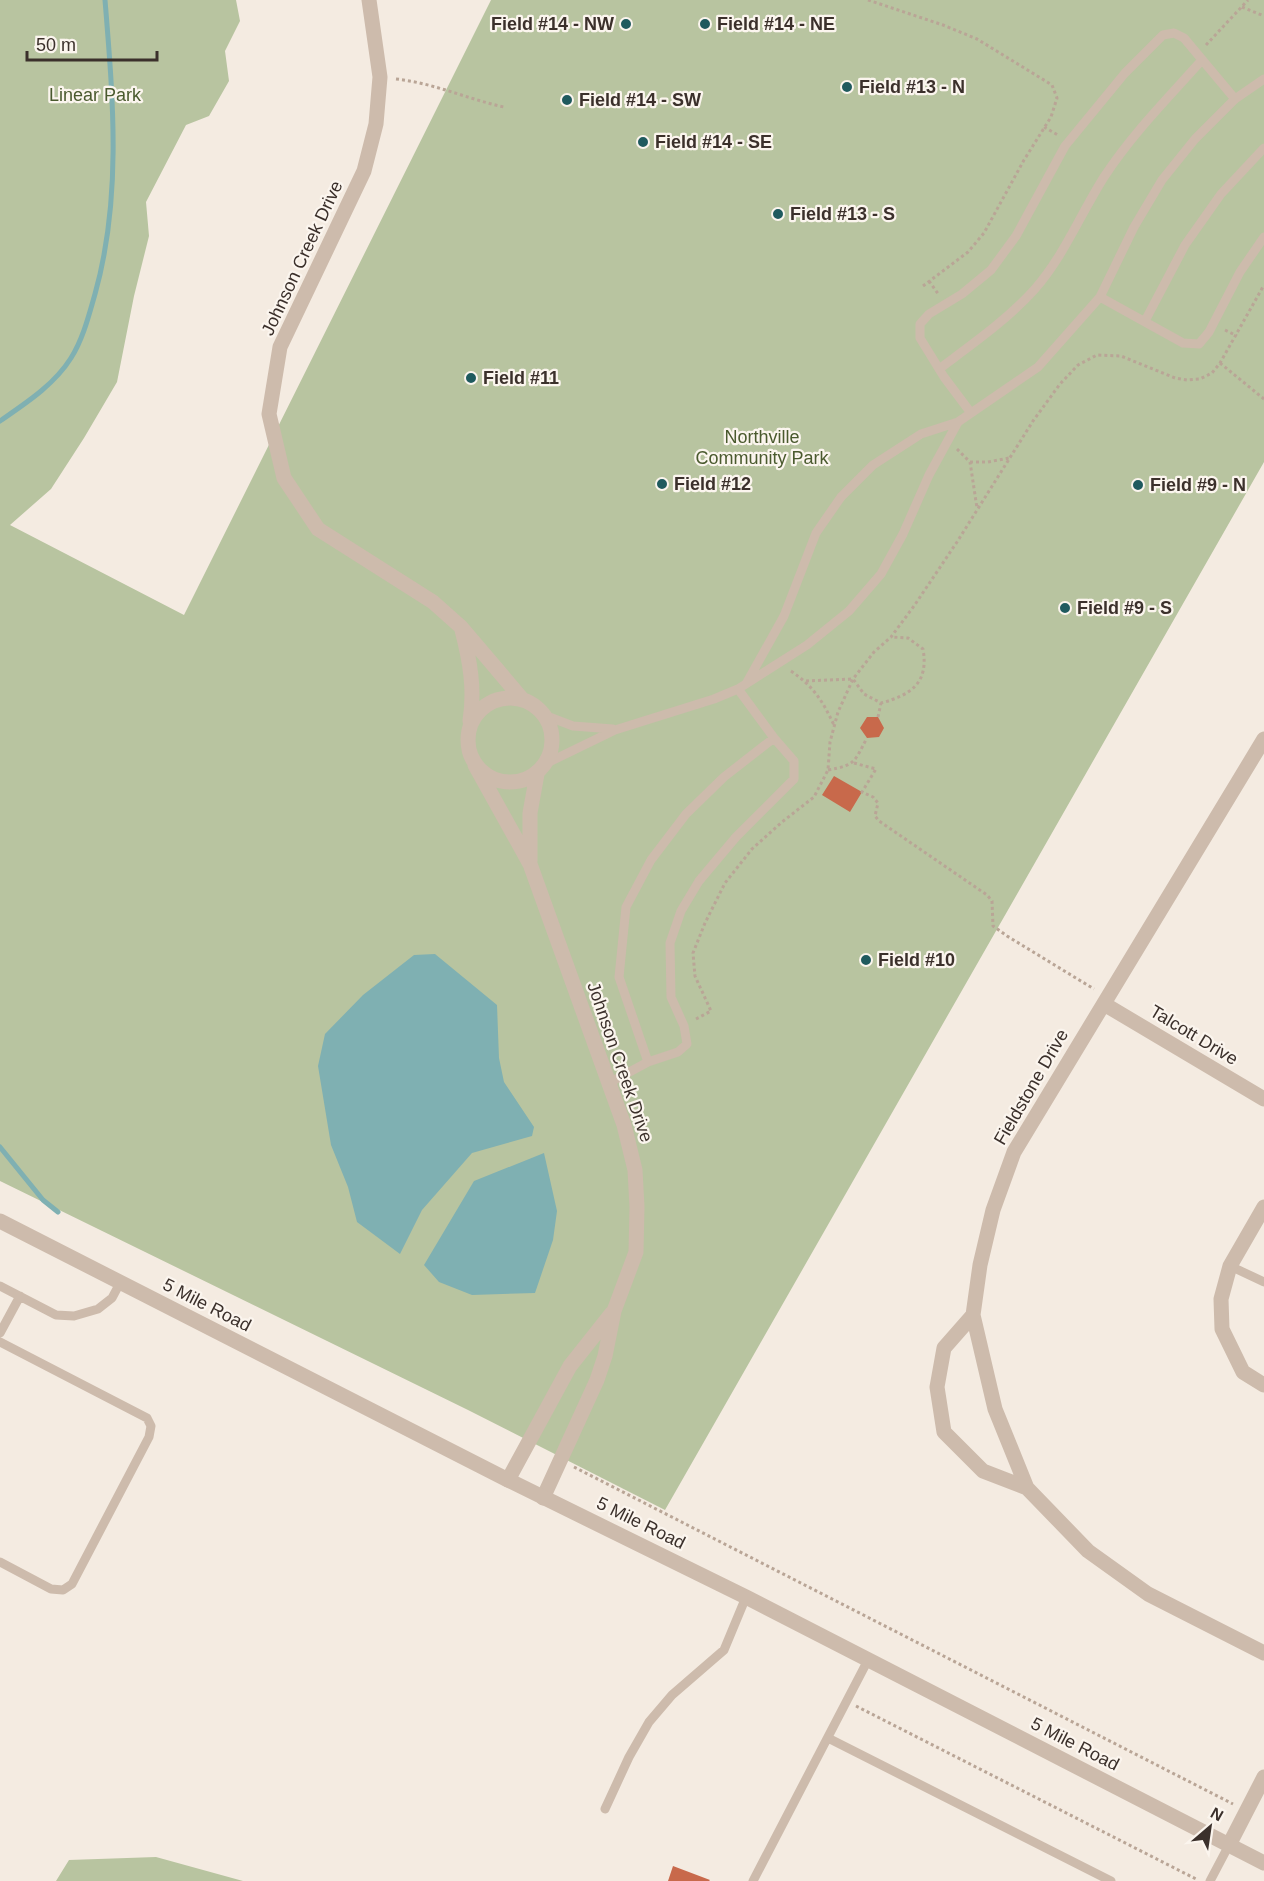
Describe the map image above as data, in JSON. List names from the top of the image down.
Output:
{
  "streets": {
    "street": [
      "Johnson Creek Drive",
      "Talcott Drive",
      "Fieldstone Drive",
      "5 Mile Road"
    ]
  },
  "crossings": [
    ["Johnson Creek Drive", "5 Mile Road"],
    ["Talcott Drive", "Fieldstone Drive"]
  ],
  "parks": ["Linear Park", "Northville Community Park"],
  "places": [
    "Field #14 - NW",
    "Field #14 - NE",
    "Field #13 - N",
    "Field #14 - SW",
    "Field #14 - SE",
    "Field #13 - S",
    "Field #11",
    "Field #12",
    "Field #9 - N",
    "Field #9 - S",
    "Field #10"
  ],
  "scale_bar": "50 m",
  "north": "top right"
}
